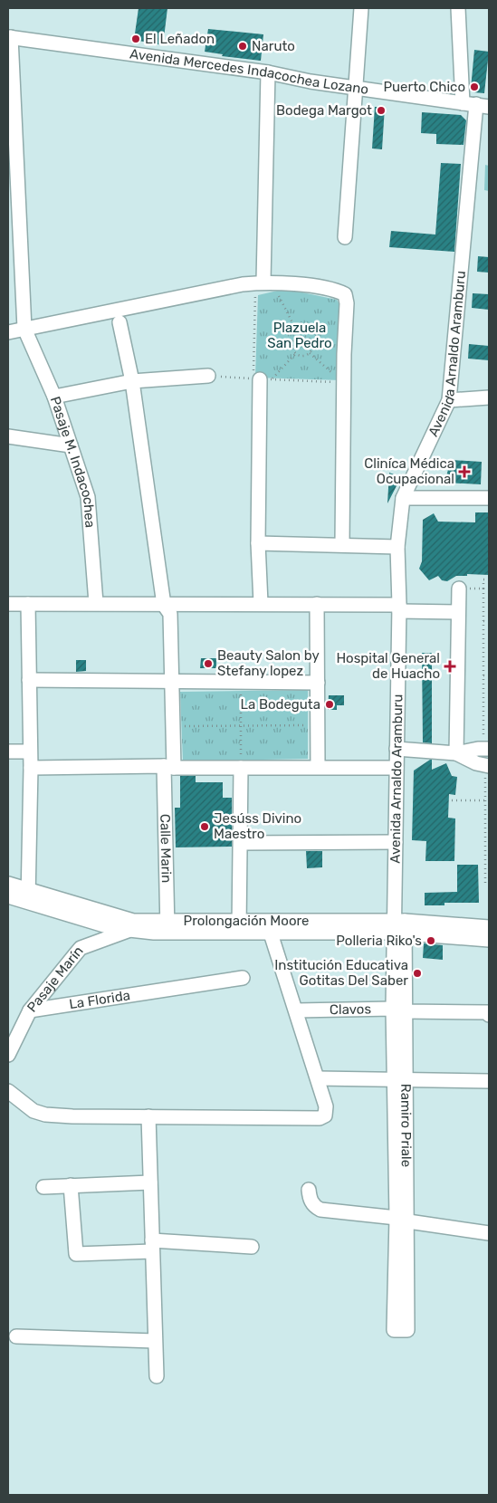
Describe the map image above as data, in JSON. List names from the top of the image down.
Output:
{
  "streets": {
    "street": [
      "Avenida Mercedes Indacochea Lozano",
      "Avenida Arnaldo Aramburu",
      "Pasaje M. Indacochea",
      "Calle Marin",
      "Prolongación Moore",
      "Pasaje Marín",
      "La Florida",
      "Clavos",
      "Ramiro Priale"
    ]
  },
  "crossings": [
    ["Avenida Mercedes Indacochea Lozano", "Avenida Arnaldo Aramburu"],
    ["Avenida Arnaldo Aramburu", "Prolongación Moore"],
    ["Avenida Arnaldo Aramburu", "Ramiro Priale"],
    ["Calle Marin", "Prolongación Moore"],
    ["Prolongación Moore", "Pasaje Marín"],
    ["Prolongación Moore", "Ramiro Priale"],
    ["Pasaje Marín", "La Florida"],
    ["Clavos", "Ramiro Priale"]
  ],
  "parks": ["Plazuela San Pedro"],
  "places": {
    "other": [
      "El Leñadon",
      "Naruto",
      "Puerto Chico",
      "Bodega Margot",
      "Beauty Salon by Stefany lopez",
      "La Bodeguta",
      "Jesúss Divino Maestro",
      "Polleria Riko's",
      "Institución Educativa Gotitas Del Saber"
    ],
    "health": ["Cliníca Médica Ocupacional", "Hospital General de Huacho"]
  }
}
